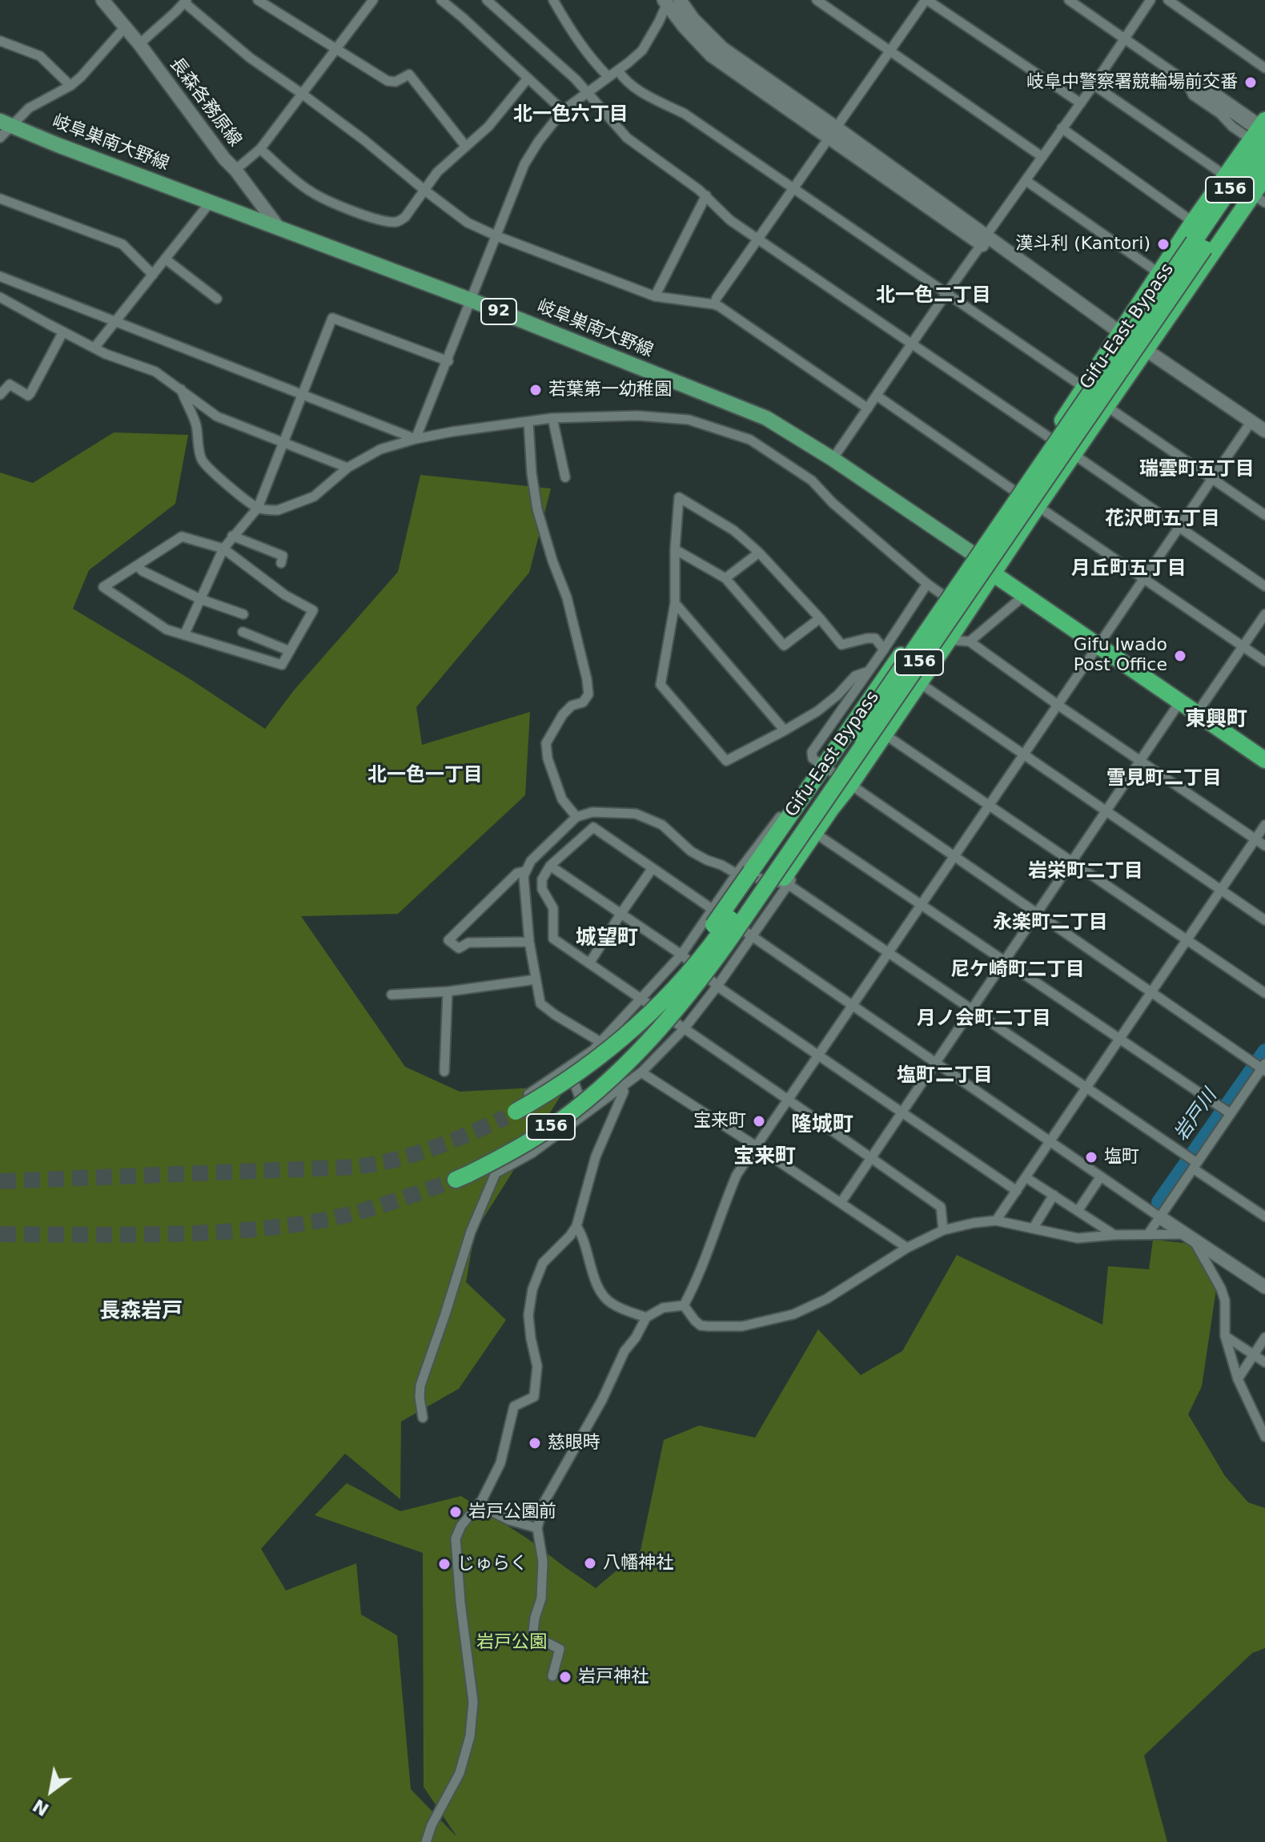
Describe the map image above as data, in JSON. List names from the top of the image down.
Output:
{
  "streets": {
    "highway": ["156", "Gifu-East Bypass"],
    "main road": ["岐阜巣南大野線", "92"],
    "street": ["長森各務原線"]
  },
  "crossings": [
    ["長森各務原線", "岐阜巣南大野線"],
    ["岐阜巣南大野線", "156"],
    ["156", "Gifu-East Bypass"]
  ],
  "districts": [
    "北一色六丁目",
    "北一色二丁目",
    "瑞雲町五丁目",
    "花沢町五丁目",
    "月丘町五丁目",
    "東興町",
    "北一色一丁目",
    "雪見町二丁目",
    "岩栄町二丁目",
    "永楽町二丁目",
    "城望町",
    "尼ケ崎町二丁目",
    "月ノ会町二丁目",
    "塩町二丁目",
    "隆城町",
    "宝来町",
    "長森岩戸"
  ],
  "water": ["岩戸川"],
  "parks": ["岩戸公園"],
  "places": [
    "岐阜中警察署競輪場前交番",
    "漢斗利 (Kantori)",
    "若葉第一幼稚園",
    "Gifu Iwado Post Office",
    "宝来町",
    "塩町",
    "慈眼時",
    "岩戸公園前",
    "八幡神社",
    "じゅらく",
    "岩戸神社"
  ],
  "north": "bottom left"
}
